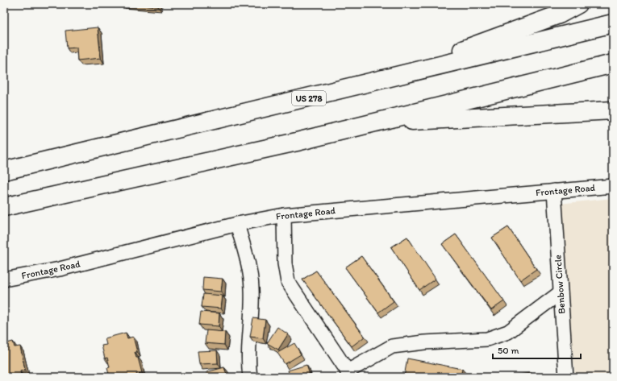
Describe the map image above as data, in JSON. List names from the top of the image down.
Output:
{
  "streets": {
    "highway": ["US 278"],
    "street": ["Frontage Road", "Benbow Circle"]
  },
  "crossings": [
    ["Frontage Road", "Benbow Circle"]
  ],
  "scale_bar": "50 m"
}
